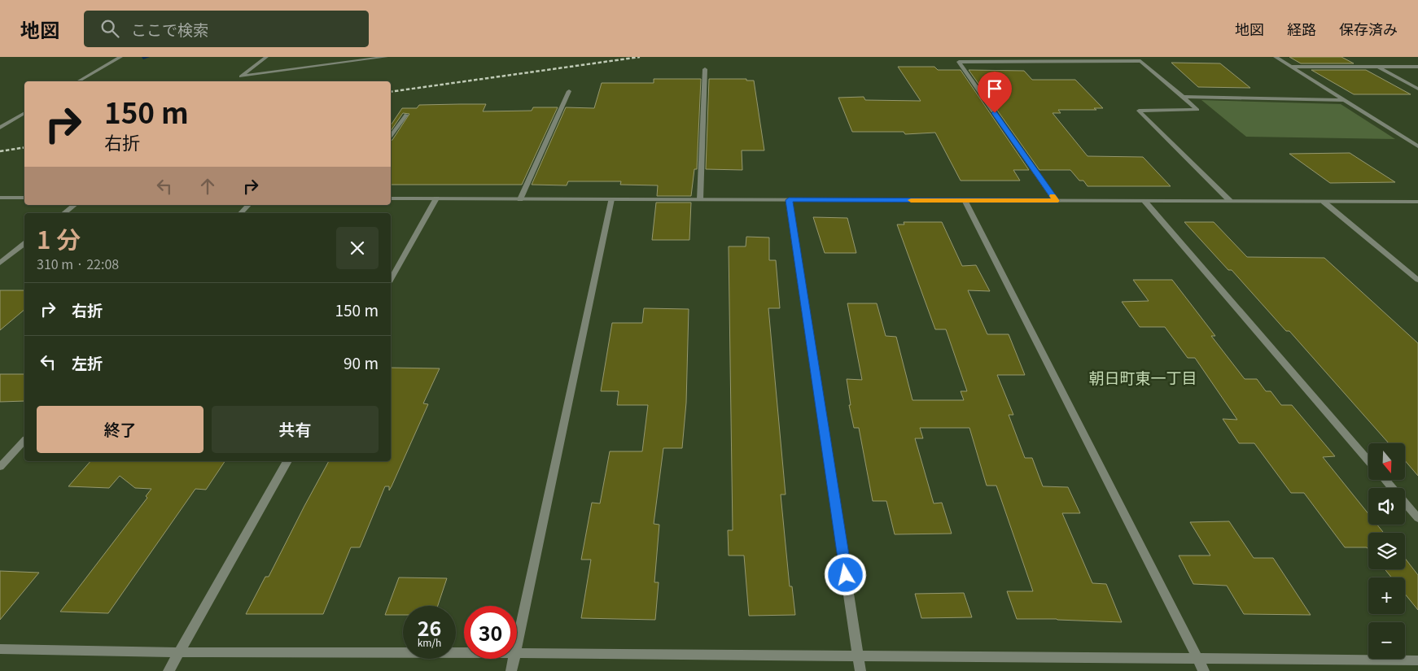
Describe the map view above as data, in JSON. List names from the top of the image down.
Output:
{
  "districts": ["朝日町東一丁目"],
  "north": "bottom",
  "page": {
    "header": "地図",
    "search": "ここで検索",
    "nav": ["地図", "経路", "保存済み"],
    "turn": ["150 m", "右折"],
    "heading": ["1 分", "310 m · 22:08"],
    "list": [
      {
        "name": "右折",
        "value": "150 m"
      },
      {
        "name": "左折",
        "value": "90 m"
      }
    ],
    "buttons": ["終了", "共有"],
    "map_buttons": ["+", "−"],
    "speed": "26 km/h",
    "limit": "30"
  }
}
